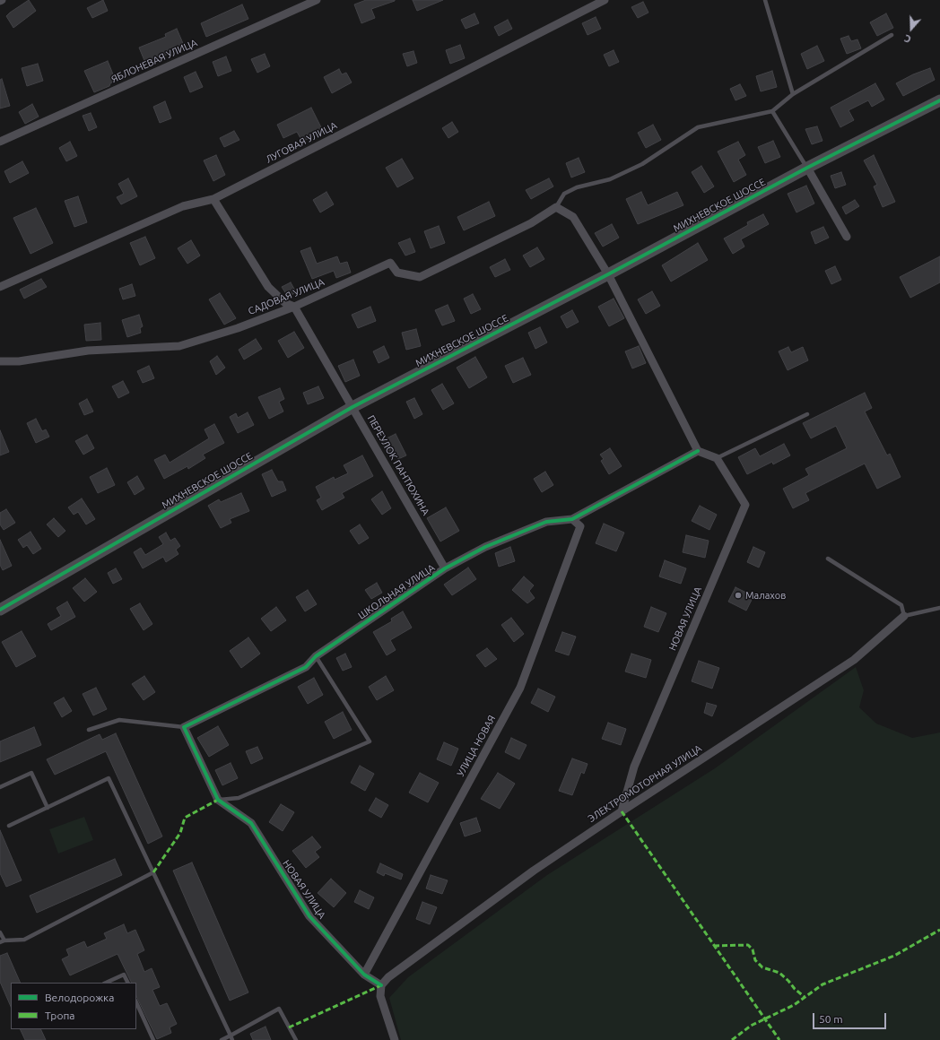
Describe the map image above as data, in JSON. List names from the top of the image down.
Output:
{
  "streets": {
    "street": [
      "ЯБЛОНЕВАЯ УЛИЦА",
      "ЛУГОВАЯ УЛИЦА",
      "МИХНЕВСКОЕ ШОССЕ",
      "САДОВАЯ УЛИЦА",
      "ПЕРЕУЛОК ПАНТЮХИНА",
      "ШКОЛЬНАЯ УЛИЦА",
      "НОВАЯ УЛИЦА",
      "УЛИЦА НОВАЯ",
      "ЭЛЕКТРОМОТОРНАЯ УЛИЦА"
    ]
  },
  "crossings": [
    ["ЛУГОВАЯ УЛИЦА", "ПЕРЕУЛОК ПАНТЮХИНА"],
    ["МИХНЕВСКОЕ ШОССЕ", "ПЕРЕУЛОК ПАНТЮХИНА"],
    ["САДОВАЯ УЛИЦА", "ПЕРЕУЛОК ПАНТЮХИНА"],
    ["ПЕРЕУЛОК ПАНТЮХИНА", "ШКОЛЬНАЯ УЛИЦА"],
    ["ШКОЛЬНАЯ УЛИЦА", "УЛИЦА НОВАЯ"],
    ["НОВАЯ УЛИЦА", "УЛИЦА НОВАЯ"],
    ["НОВАЯ УЛИЦА", "ЭЛЕКТРОМОТОРНАЯ УЛИЦА"]
  ],
  "places": ["Малахов"],
  "legend": ["Велодорожка", "Тропа"],
  "scale_bar": "50 m",
  "north": "bottom"
}
